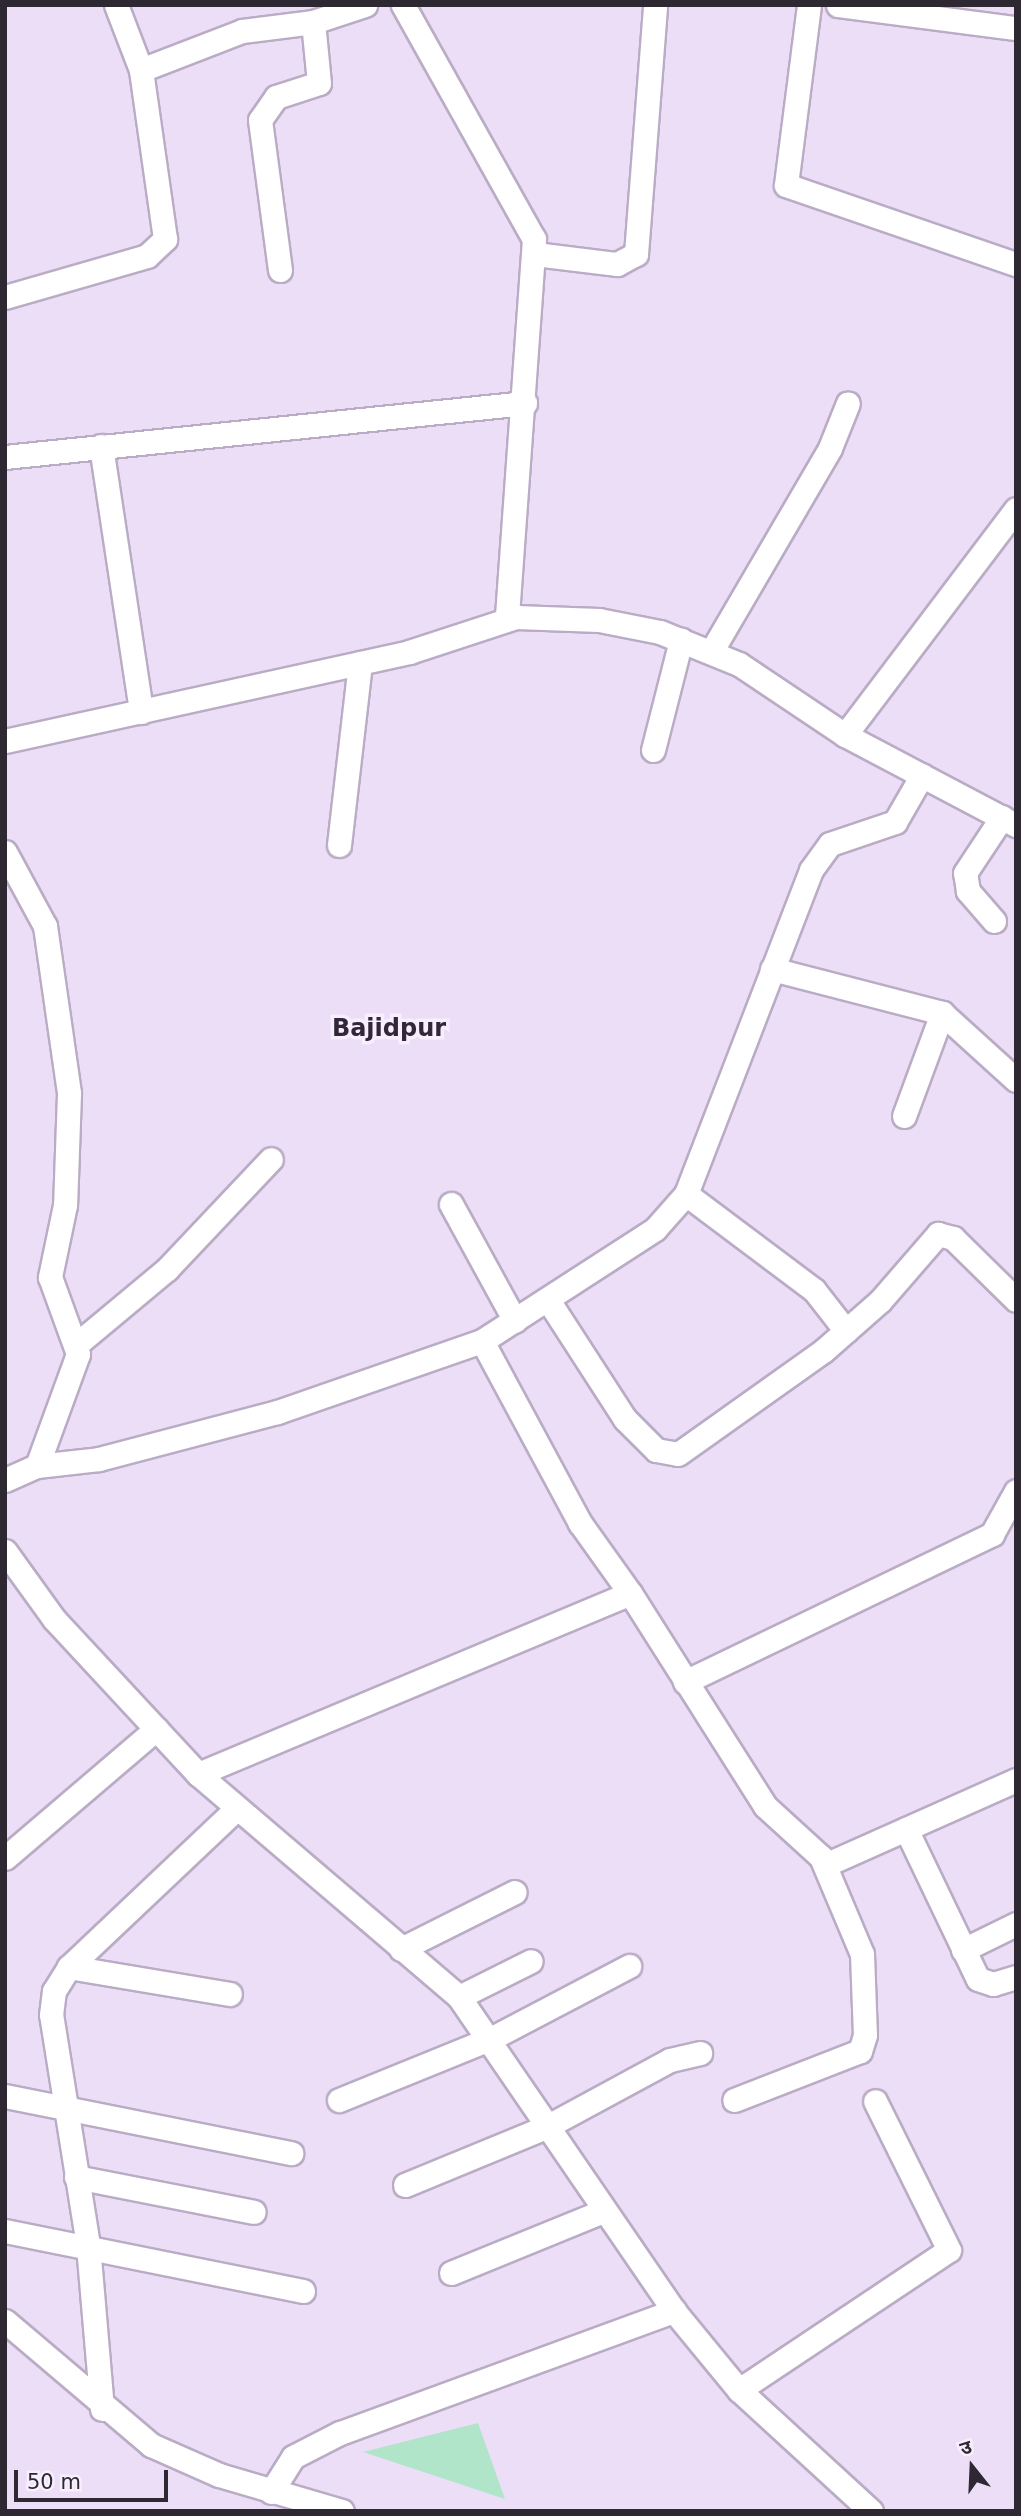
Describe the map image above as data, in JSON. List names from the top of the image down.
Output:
{
  "districts": ["Bajidpur"],
  "scale_bar": "50 m",
  "north": "top"
}
